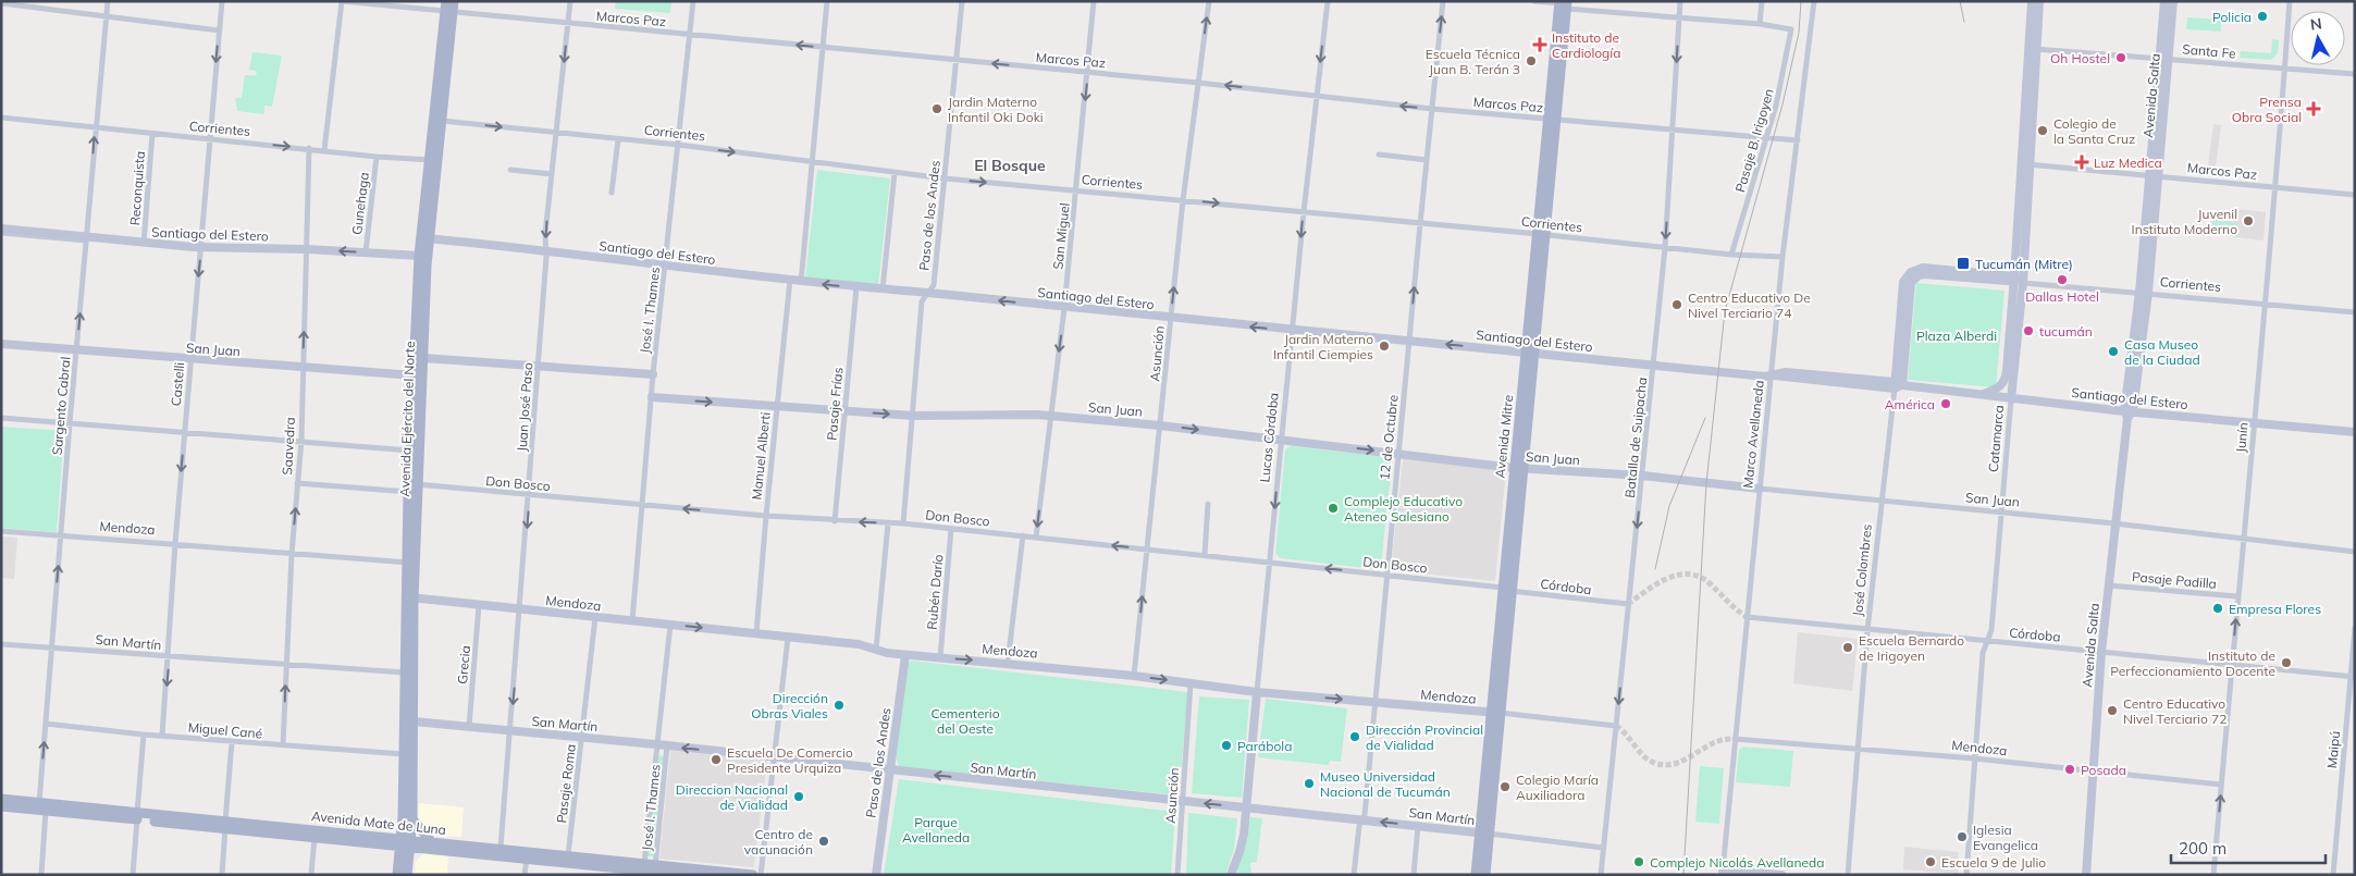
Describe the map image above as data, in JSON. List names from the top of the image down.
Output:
{
  "streets": {
    "main road": ["Avenida Ejército del Norte", "Avenida Mitre", "Avenida Mate de Luna"],
    "street": [
      "Marcos Paz",
      "Santa Fe",
      "Avenida Salta",
      "Corrientes",
      "Pasaje B. Irigoyen",
      "Reconquista",
      "Gunehaga",
      "Paso de los Andes",
      "Santiago del Estero",
      "San Miguel",
      "José I. Thames",
      "San Juan",
      "Asunción",
      "Castelli",
      "Pasaje Frías",
      "Sargento Cabral",
      "Juan José Paso",
      "Marco Avellaneda",
      "Lucas Córdoba",
      "12 de Octubre",
      "Batalla de Suipacha",
      "Junín",
      "Catamarca",
      "Saavedra",
      "Manuel Alberti",
      "Don Bosco",
      "Mendoza",
      "José Colombres",
      "Pasaje Padilla",
      "Córdoba",
      "Rubén Darío",
      "San Martín",
      "Grecia",
      "Miguel Cané",
      "Maipú",
      "Pasaje Roma"
    ]
  },
  "crossings": [
    ["Marcos Paz", "Avenida Salta"],
    ["Marcos Paz", "Pasaje B. Irigoyen"],
    ["Marcos Paz", "Paso de los Andes"],
    ["Marcos Paz", "San Miguel"],
    ["Marcos Paz", "José I. Thames"],
    ["Marcos Paz", "Asunción"],
    ["Marcos Paz", "Juan José Paso"],
    ["Marcos Paz", "Avenida Ejército del Norte"],
    ["Marcos Paz", "Marco Avellaneda"],
    ["Marcos Paz", "Avenida Mitre"],
    ["Marcos Paz", "Lucas Córdoba"],
    ["Marcos Paz", "12 de Octubre"],
    ["Marcos Paz", "Batalla de Suipacha"],
    ["Marcos Paz", "Junín"],
    ["Marcos Paz", "Catamarca"],
    ["Santa Fe", "Avenida Salta"],
    ["Santa Fe", "Junín"],
    ["Santa Fe", "Catamarca"],
    ["Avenida Salta", "Corrientes"],
    ["Avenida Salta", "Santiago del Estero"],
    ["Avenida Salta", "San Juan"],
    ["Avenida Salta", "Mendoza"],
    ["Avenida Salta", "Pasaje Padilla"],
    ["Avenida Salta", "Córdoba"],
    ["Corrientes", "Pasaje B. Irigoyen"],
    ["Corrientes", "Reconquista"],
    ["Corrientes", "Gunehaga"],
    ["Corrientes", "Paso de los Andes"],
    ["Corrientes", "San Miguel"],
    ["Corrientes", "José I. Thames"],
    ["Corrientes", "Asunción"],
    ["Corrientes", "Castelli"],
    ["Corrientes", "Sargento Cabral"],
    ["Corrientes", "Juan José Paso"],
    ["Corrientes", "Avenida Ejército del Norte"],
    ["Corrientes", "Marco Avellaneda"],
    ["Corrientes", "Avenida Mitre"],
    ["Corrientes", "Lucas Córdoba"],
    ["Corrientes", "12 de Octubre"],
    ["Corrientes", "Batalla de Suipacha"],
    ["Corrientes", "Junín"],
    ["Corrientes", "Catamarca"],
    ["Corrientes", "Saavedra"],
    ["Corrientes", "José Colombres"],
    ["Reconquista", "Santiago del Estero"],
    ["Gunehaga", "Santiago del Estero"],
    ["Paso de los Andes", "Santiago del Estero"],
    ["Paso de los Andes", "San Juan"],
    ["Paso de los Andes", "Don Bosco"],
    ["Paso de los Andes", "Mendoza"],
    ["Paso de los Andes", "San Martín"],
    ["Santiago del Estero", "San Miguel"],
    ["Santiago del Estero", "José I. Thames"],
    ["Santiago del Estero", "Asunción"],
    ["Santiago del Estero", "Castelli"],
    ["Santiago del Estero", "Pasaje Frías"],
    ["Santiago del Estero", "Sargento Cabral"],
    ["Santiago del Estero", "Juan José Paso"],
    ["Santiago del Estero", "Avenida Ejército del Norte"],
    ["Santiago del Estero", "Marco Avellaneda"],
    ["Santiago del Estero", "Avenida Mitre"],
    ["Santiago del Estero", "Lucas Córdoba"],
    ["Santiago del Estero", "12 de Octubre"],
    ["Santiago del Estero", "Batalla de Suipacha"],
    ["Santiago del Estero", "Junín"],
    ["Santiago del Estero", "Catamarca"],
    ["Santiago del Estero", "Saavedra"],
    ["Santiago del Estero", "Manuel Alberti"],
    ["Santiago del Estero", "José Colombres"],
    ["San Miguel", "San Juan"],
    ["San Miguel", "Don Bosco"],
    ["José I. Thames", "San Juan"],
    ["José I. Thames", "Don Bosco"],
    ["José I. Thames", "Mendoza"],
    ["José I. Thames", "San Martín"],
    ["José I. Thames", "Avenida Mate de Luna"],
    ["San Juan", "Asunción"],
    ["San Juan", "Castelli"],
    ["San Juan", "Pasaje Frías"],
    ["San Juan", "Sargento Cabral"],
    ["San Juan", "Avenida Ejército del Norte"],
    ["San Juan", "Marco Avellaneda"],
    ["San Juan", "Avenida Mitre"],
    ["San Juan", "Lucas Córdoba"],
    ["San Juan", "12 de Octubre"],
    ["San Juan", "Batalla de Suipacha"],
    ["San Juan", "Junín"],
    ["San Juan", "Catamarca"],
    ["San Juan", "Saavedra"],
    ["San Juan", "Manuel Alberti"],
    ["San Juan", "José Colombres"],
    ["Asunción", "Don Bosco"],
    ["Asunción", "Mendoza"],
    ["Asunción", "San Martín"],
    ["Castelli", "Mendoza"],
    ["Castelli", "San Martín"],
    ["Castelli", "Miguel Cané"],
    ["Pasaje Frías", "Don Bosco"],
    ["Sargento Cabral", "Mendoza"],
    ["Sargento Cabral", "San Martín"],
    ["Sargento Cabral", "Miguel Cané"],
    ["Sargento Cabral", "Avenida Mate de Luna"],
    ["Juan José Paso", "Don Bosco"],
    ["Juan José Paso", "Mendoza"],
    ["Juan José Paso", "San Martín"],
    ["Juan José Paso", "Avenida Mate de Luna"],
    ["Avenida Ejército del Norte", "Don Bosco"],
    ["Avenida Ejército del Norte", "Mendoza"],
    ["Avenida Ejército del Norte", "San Martín"],
    ["Avenida Ejército del Norte", "Miguel Cané"],
    ["Avenida Ejército del Norte", "Avenida Mate de Luna"],
    ["Marco Avellaneda", "Mendoza"],
    ["Marco Avellaneda", "Córdoba"],
    ["Avenida Mitre", "Don Bosco"],
    ["Avenida Mitre", "Mendoza"],
    ["Avenida Mitre", "Córdoba"],
    ["Avenida Mitre", "San Martín"],
    ["Lucas Córdoba", "Don Bosco"],
    ["Lucas Córdoba", "Mendoza"],
    ["Lucas Córdoba", "San Martín"],
    ["12 de Octubre", "Don Bosco"],
    ["12 de Octubre", "Mendoza"],
    ["12 de Octubre", "San Martín"],
    ["Batalla de Suipacha", "Mendoza"],
    ["Batalla de Suipacha", "Córdoba"],
    ["Batalla de Suipacha", "San Martín"],
    ["Junín", "Mendoza"],
    ["Junín", "Pasaje Padilla"],
    ["Junín", "Córdoba"],
    ["Catamarca", "Mendoza"],
    ["Catamarca", "Córdoba"],
    ["Saavedra", "Don Bosco"],
    ["Saavedra", "Mendoza"],
    ["Saavedra", "San Martín"],
    ["Saavedra", "Miguel Cané"],
    ["Manuel Alberti", "Don Bosco"],
    ["Manuel Alberti", "Mendoza"],
    ["Don Bosco", "Córdoba"],
    ["Don Bosco", "Rubén Darío"],
    ["Mendoza", "José Colombres"],
    ["Mendoza", "Rubén Darío"],
    ["Mendoza", "Grecia"],
    ["Mendoza", "Pasaje Roma"],
    ["José Colombres", "Córdoba"],
    ["Córdoba", "Maipú"],
    ["San Martín", "Grecia"],
    ["San Martín", "Pasaje Roma"],
    ["Pasaje Roma", "Avenida Mate de Luna"]
  ],
  "one_way": [
    "San Miguel",
    "Asunción",
    "Castelli",
    "Sargento Cabral",
    "Juan José Paso",
    "Lucas Córdoba",
    "Batalla de Suipacha",
    "Saavedra"
  ],
  "districts": ["El Bosque"],
  "parks": ["Plaza Alberdi", "Cementerio del Oeste", "Parque Avellaneda"],
  "places": {
    "other": [
      "Policia",
      "Oh Hostel",
      "Escuela Técnica Juan B. Terán 3",
      "Jardin Materno Infantil Oki Doki",
      "Colegio de la Santa Cruz",
      "Juvenil Instituto Moderno",
      "Dallas Hotel",
      "Centro Educativo De Nivel Terciario 74",
      "tucumán",
      "Jardin Materno Infantil Ciempies",
      "Casa Museo de la Ciudad",
      "América",
      "Complejo Educativo Ateneo Salesiano",
      "Empresa Flores",
      "Escuela Bernardo de Irigoyen",
      "Instituto de Perfeccionamiento Docente",
      "Dirección Obras Viales",
      "Centro Educativo Nivel Terciario 72",
      "Dirección Provincial de Vialidad",
      "Parábola",
      "Escuela De Comercio Presidente Urquiza",
      "Posada",
      "Museo Universidad Nacional de Tucumán",
      "Colegio María Auxiliadora",
      "Direccion Nacional de Vialidad",
      "Iglesia Evangelica",
      "Centro de vacunación",
      "Complejo Nicolás Avellaneda",
      "Escuela 9 de Julio"
    ],
    "health": ["Instituto de Cardiología", "Prensa Obra Social", "Luz Medica"],
    "transit": ["Tucumán (Mitre)"]
  },
  "scale_bar": "200 m",
  "north": "top"
}
